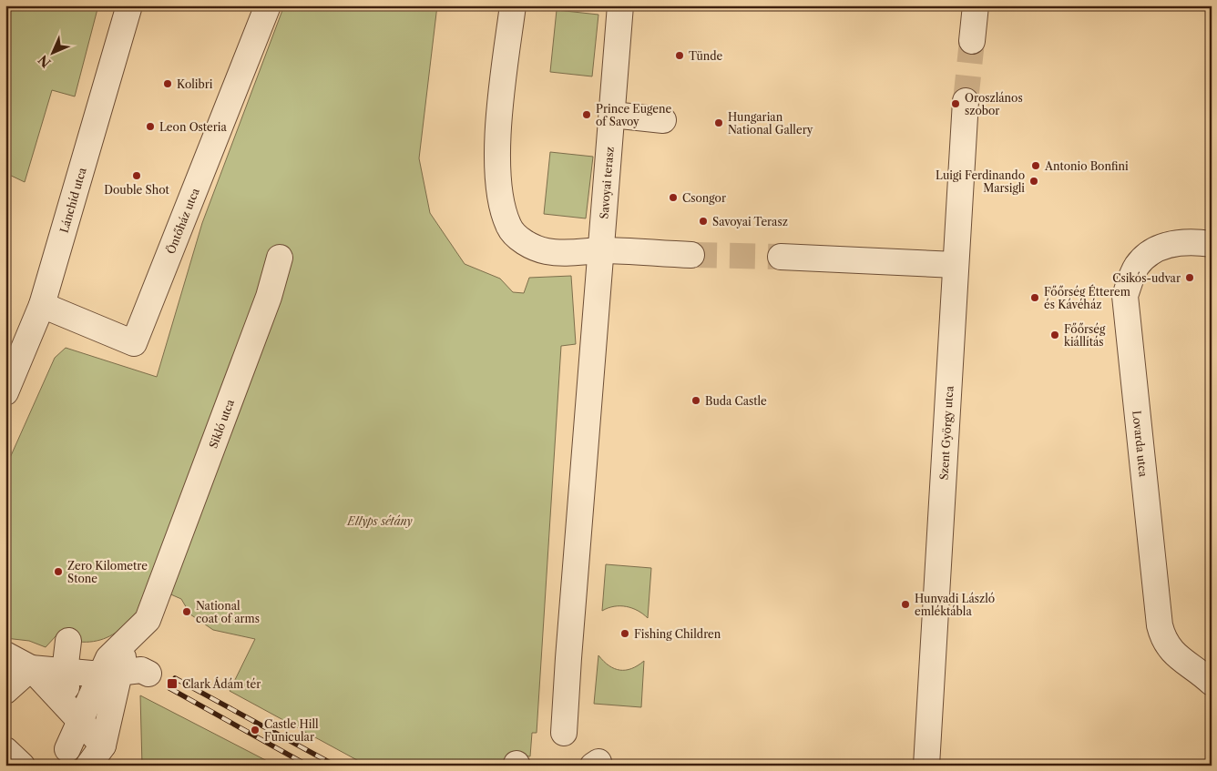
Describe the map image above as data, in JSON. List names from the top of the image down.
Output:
{
  "streets": {
    "street": [
      "Savoyai terasz",
      "Lánchíd utca",
      "Öntőház utca",
      "Sikló utca",
      "Szent György utca",
      "Lovarda utca"
    ]
  },
  "crossings": [
    ["Lánchíd utca", "Öntőház utca"]
  ],
  "parks": ["Ellyps sétány"],
  "places": {
    "other": [
      "Tünde",
      "Kolibri",
      "Oroszlános szobor",
      "Prince Eugene of Savoy",
      "Hungarian National Gallery",
      "Leon Osteria",
      "Antonio Bonfini",
      "Double Shot",
      "Luigi Ferdinando Marsigli",
      "Csongor",
      "Savoyai Terasz",
      "Csikós-udvar",
      "Főőrség Étterem és Kávéház",
      "Főőrség kiállítás",
      "Buda Castle",
      "Zero Kilometre Stone",
      "Hunyadi László emléktábla",
      "National coat of arms",
      "Fishing Children",
      "Castle Hill Funicular"
    ],
    "transit": ["Clark Ádám tér"]
  },
  "north": "bottom left"
}
